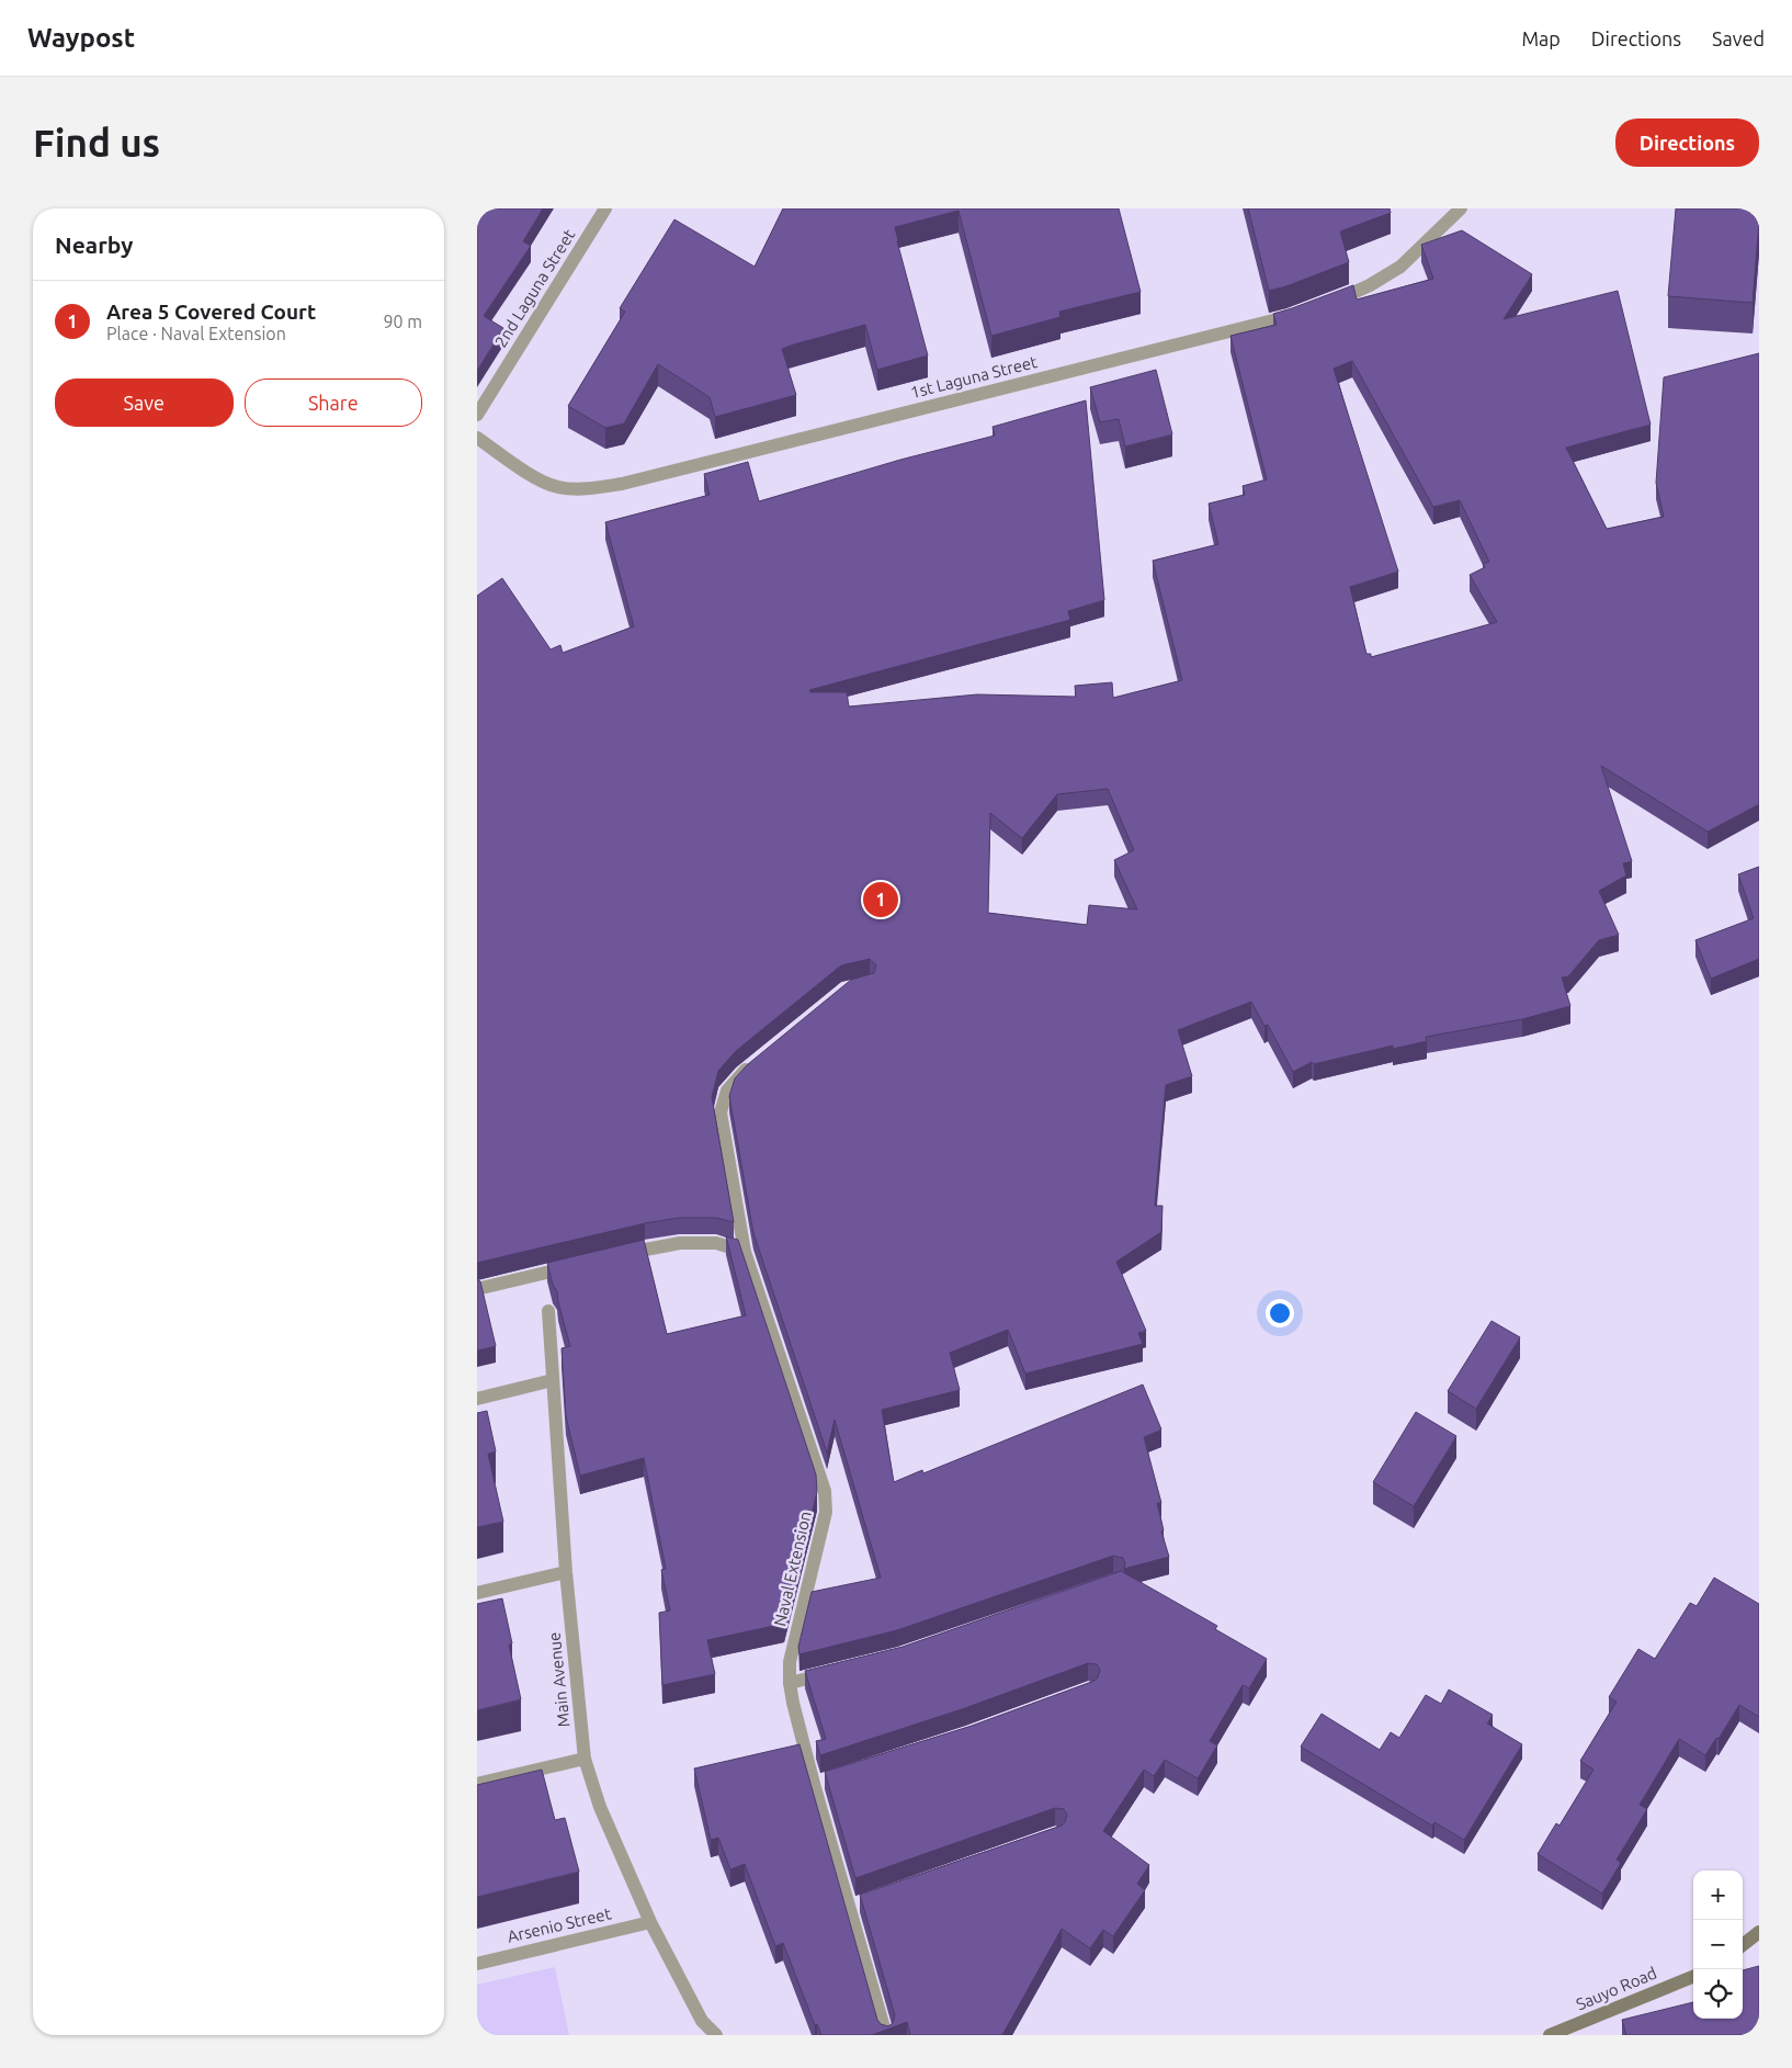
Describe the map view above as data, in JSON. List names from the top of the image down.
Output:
{
  "streets": {
    "main road": ["Sauyo Road"],
    "street": [
      "2nd Laguna Street",
      "1st Laguna Street",
      "Naval Extension",
      "Main Avenue",
      "Arsenio Street"
    ]
  },
  "crossings": [
    ["Main Avenue", "Arsenio Street"]
  ],
  "page": {
    "header": "Waypost",
    "nav": ["Map", "Directions", "Saved"],
    "buttons": [
      "Directions",
      ["Save", "Share"]
    ],
    "title": "Find us",
    "heading": "Nearby",
    "list": [
      {
        "mark": "1",
        "name": "Area 5 Covered Court",
        "note": "Place · Naval Extension",
        "value": "90 m"
      }
    ],
    "pins": "1",
    "map_buttons": ["+", "−"]
  }
}
